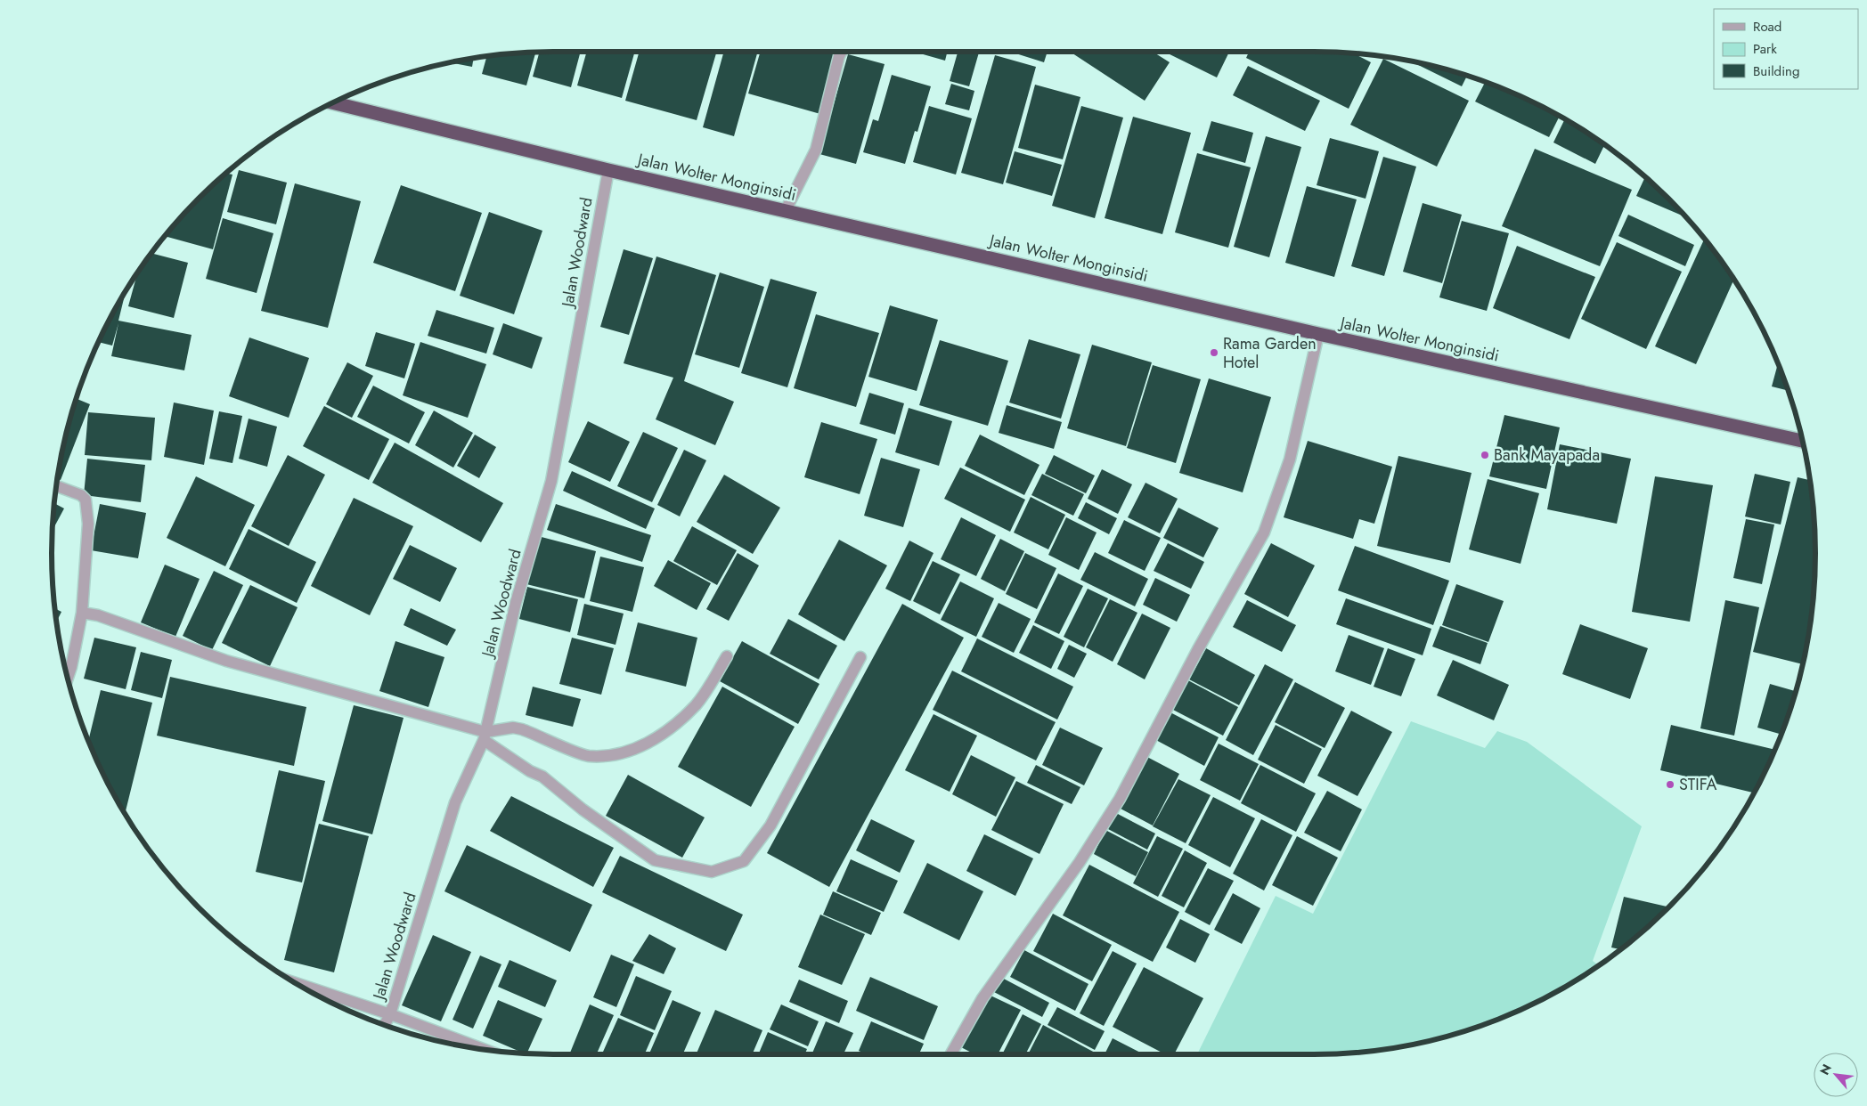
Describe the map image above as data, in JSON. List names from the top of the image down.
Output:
{
  "streets": {
    "highway": ["Jalan Wolter Monginsidi"],
    "street": ["Jalan Woodward"]
  },
  "crossings": [
    ["Jalan Wolter Monginsidi", "Jalan Woodward"]
  ],
  "places": ["Rama Garden Hotel", "Bank Mayapada", "STIFA"],
  "legend": ["Road", "Park", "Building"],
  "north": "top left"
}
